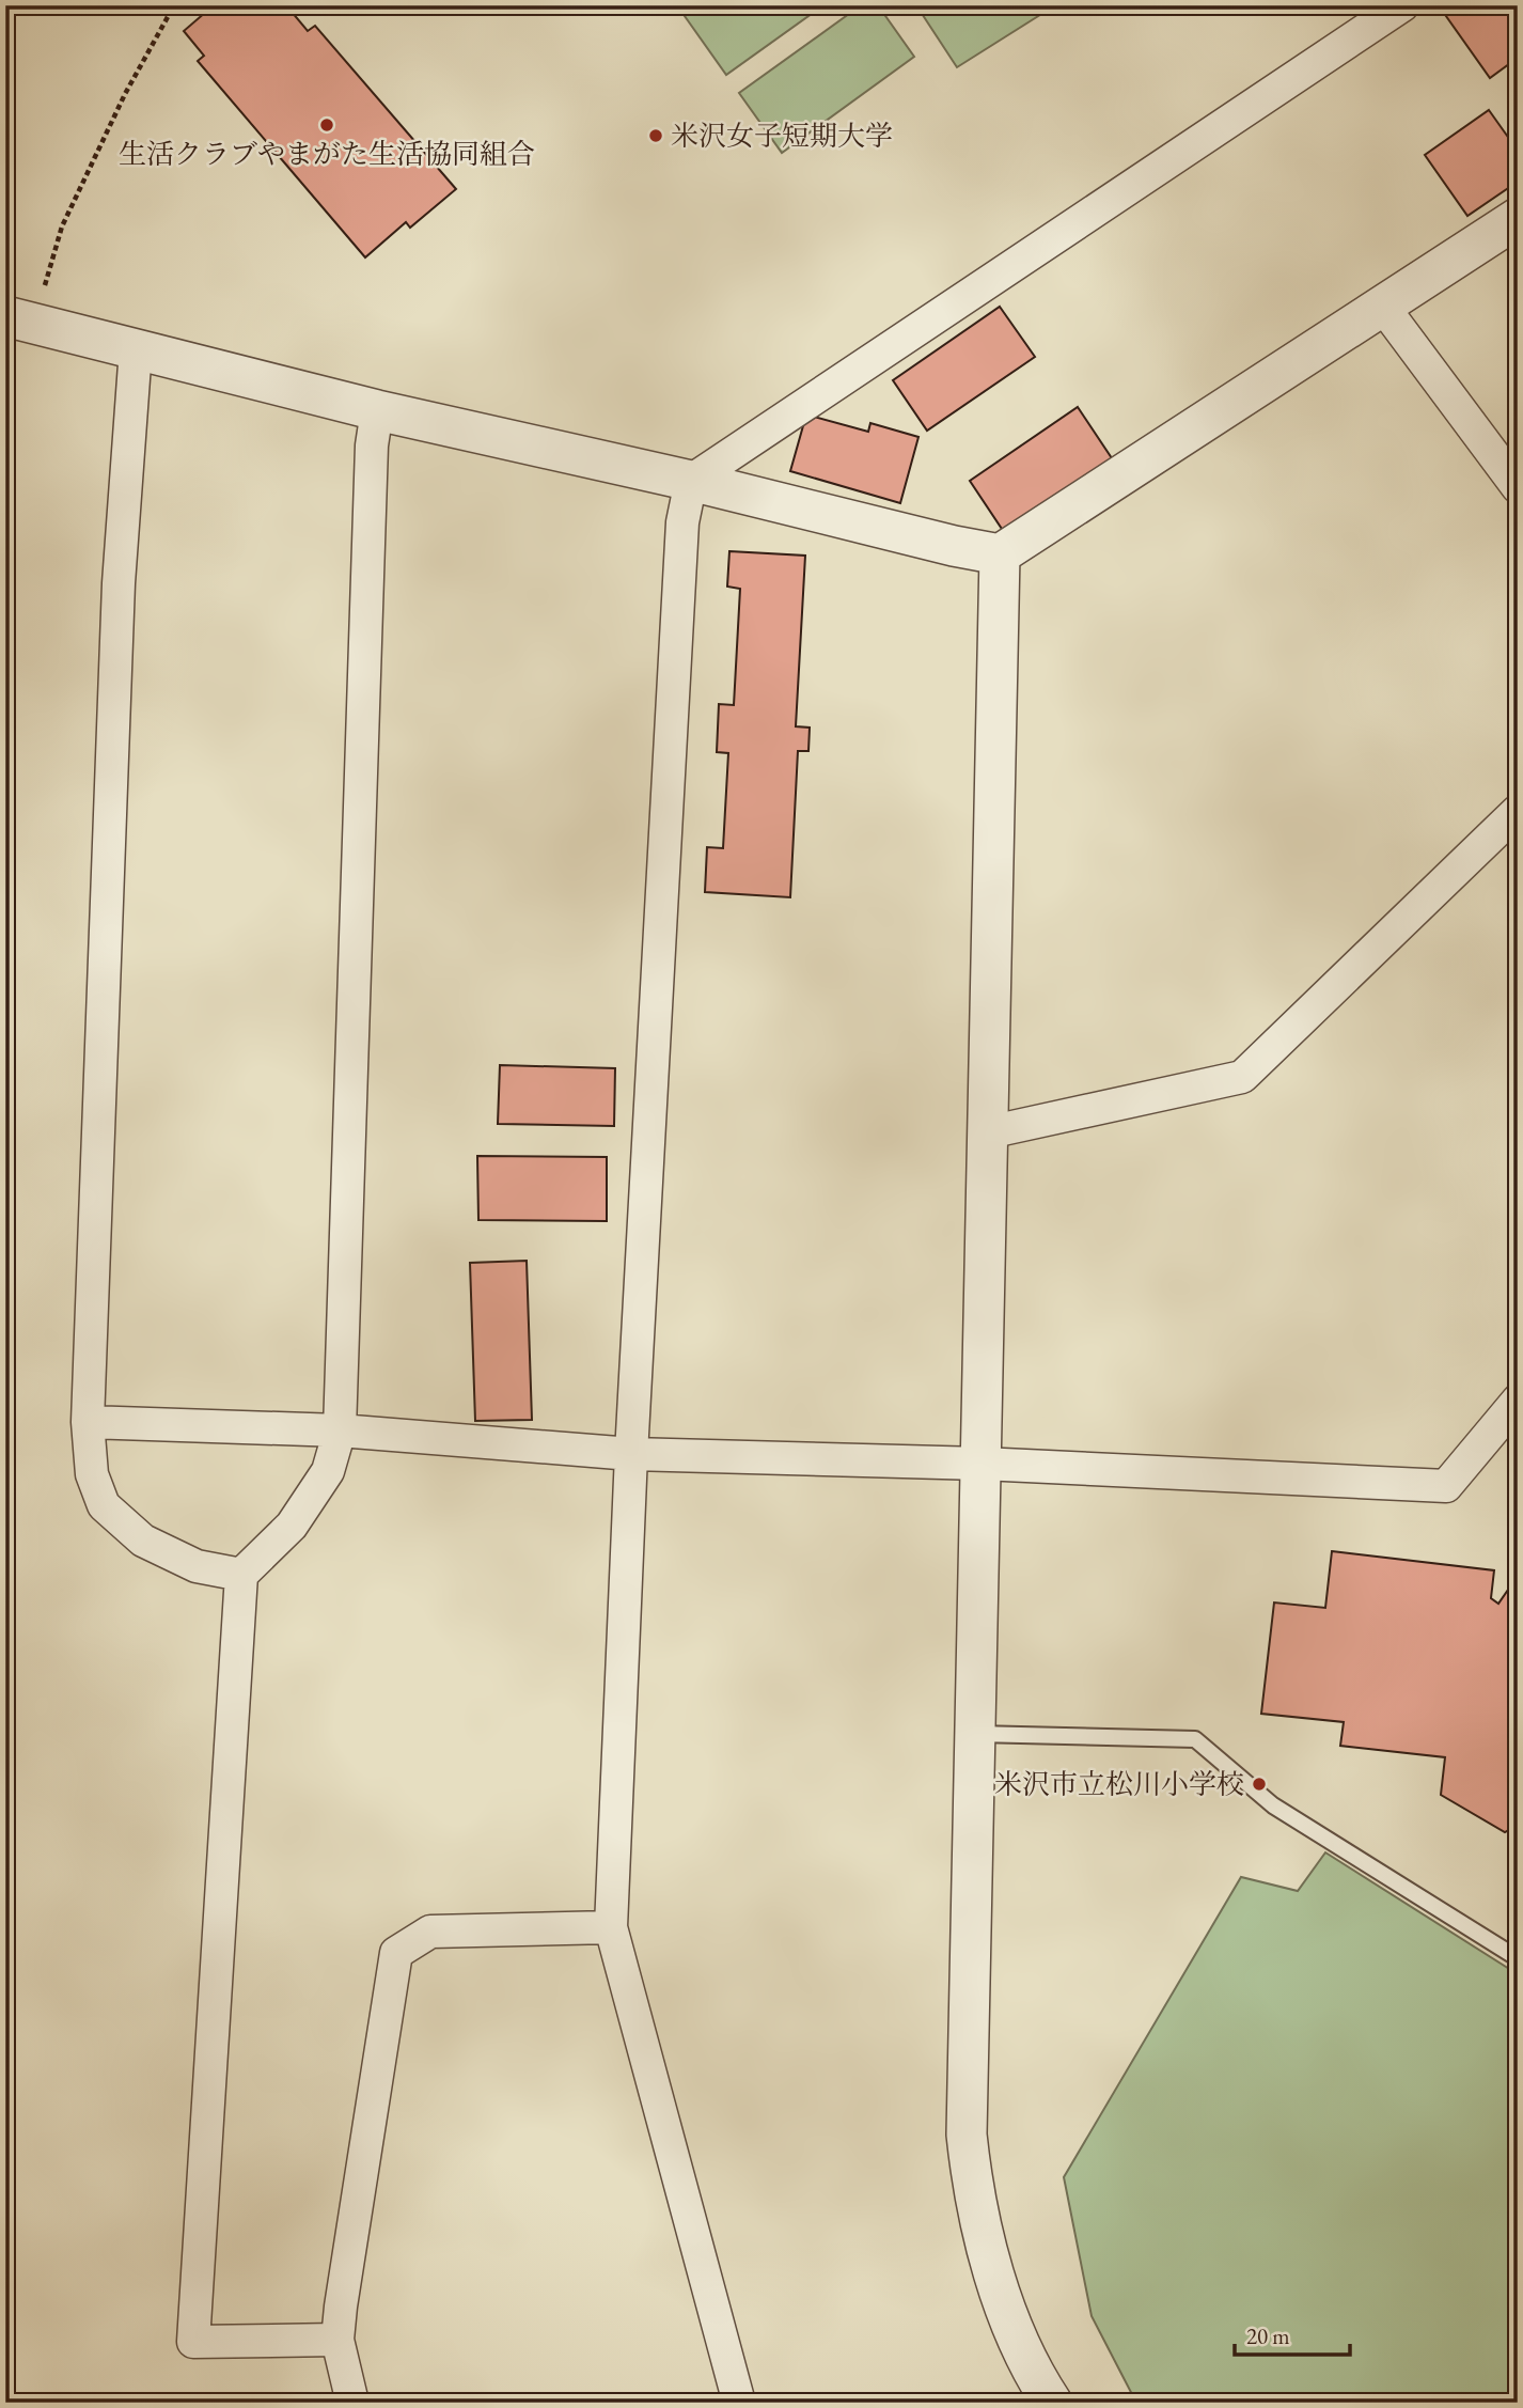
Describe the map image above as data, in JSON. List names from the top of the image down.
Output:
{
  "places": ["生活クラブやまがた生活協同組合", "米沢女子短期大学", "米沢市立松川小学校"],
  "scale_bar": "20 m"
}
